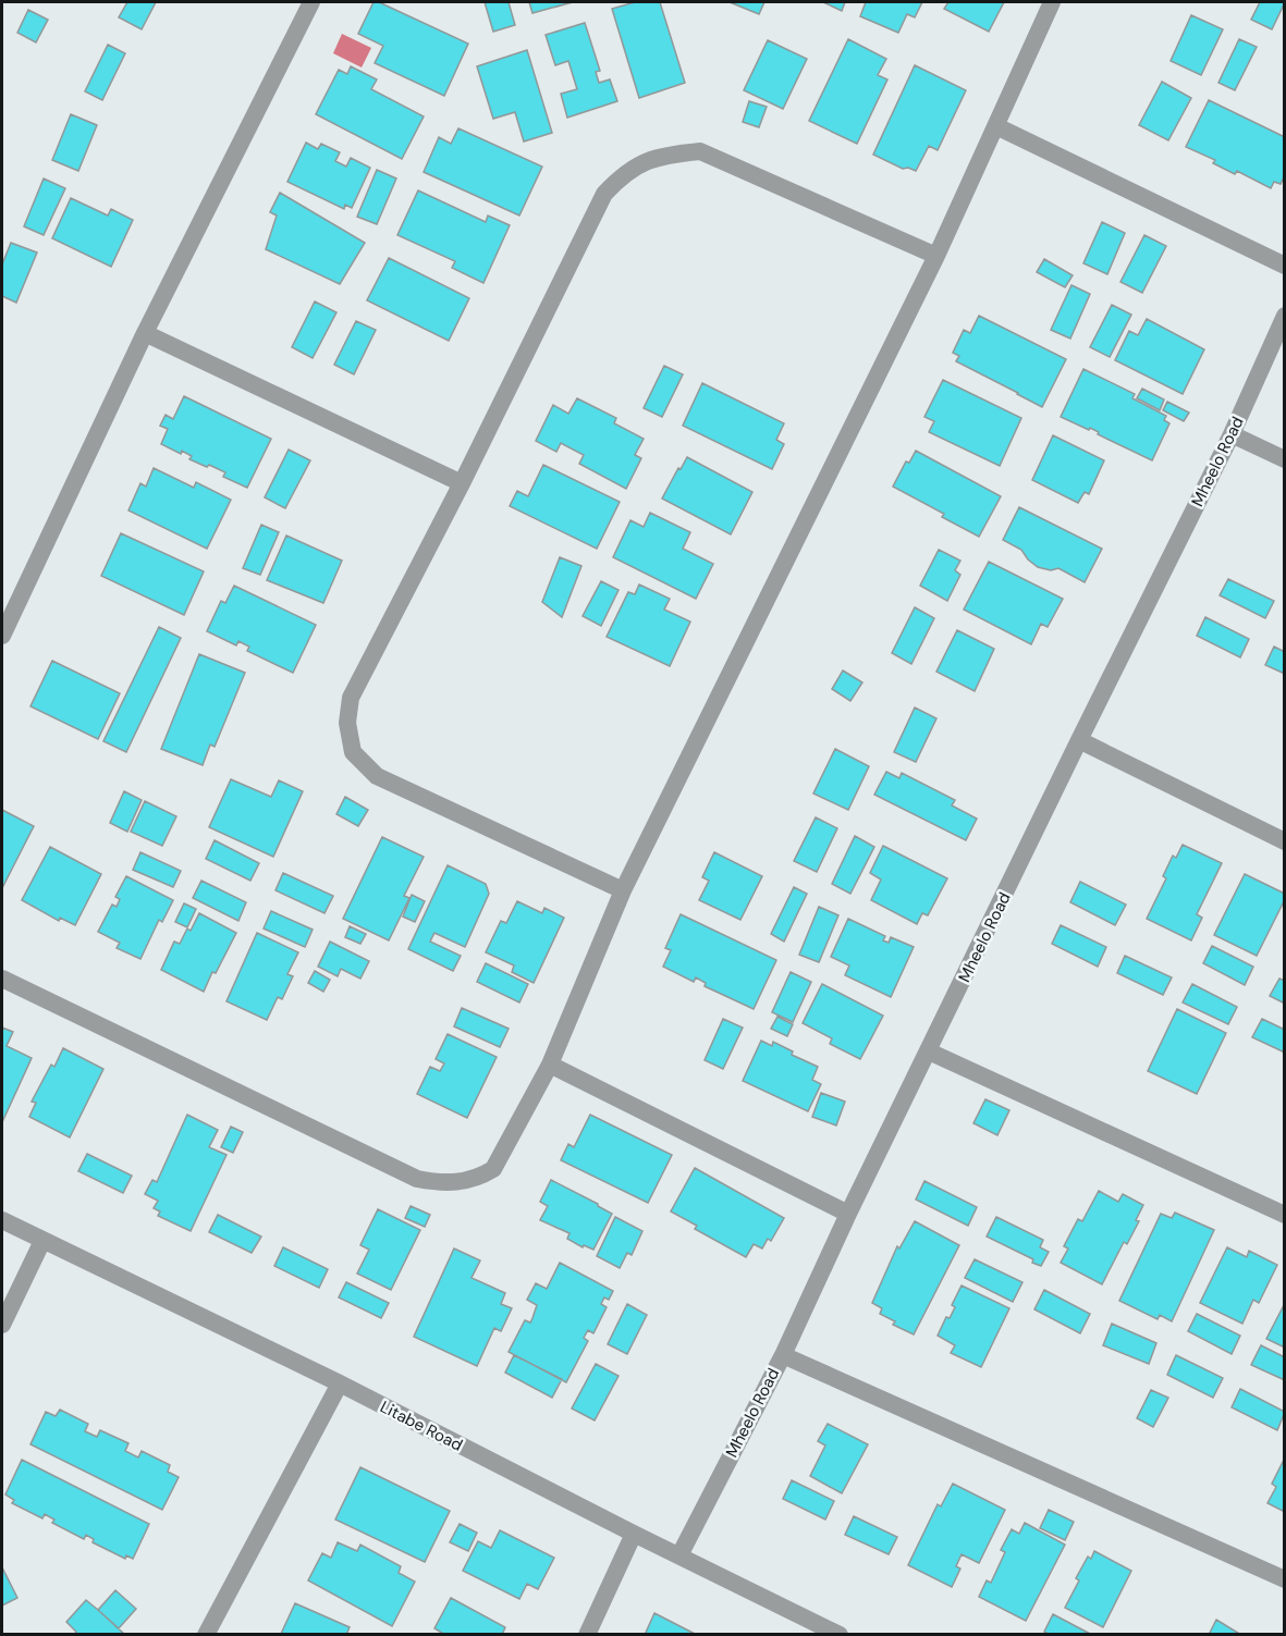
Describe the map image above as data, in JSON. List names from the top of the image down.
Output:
{
  "streets": {
    "street": ["Mheelo Road", "Litabe Road"]
  },
  "crossings": [
    ["Mheelo Road", "Litabe Road"]
  ]
}
